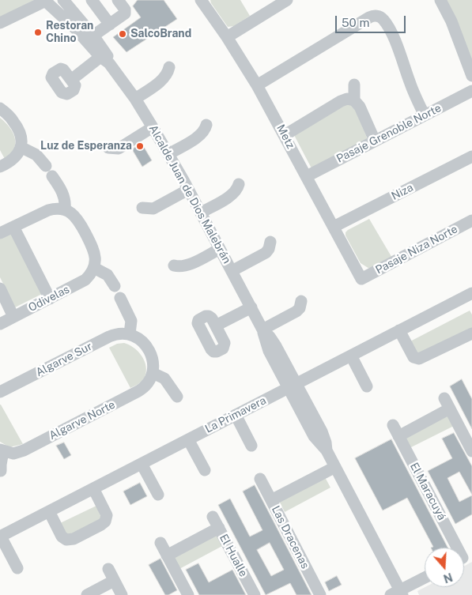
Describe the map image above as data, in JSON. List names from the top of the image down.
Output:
{
  "streets": {
    "street": [
      "Pasaje Grenoble Norte",
      "Metz",
      "Niza",
      "Alcalde Juan de Dios Malebrán",
      "Pasaje Niza Norte",
      "Odivelas",
      "Algarve Sur",
      "La Primavera",
      "Algarve Norte",
      "El Maracuyá",
      "Las Dracenas",
      "El Hualle"
    ]
  },
  "crossings": [
    ["Pasaje Grenoble Norte", "Metz"],
    ["Metz", "Niza"],
    ["Metz", "Pasaje Niza Norte"],
    ["Alcalde Juan de Dios Malebrán", "La Primavera"]
  ],
  "places": ["Restoran Chino", "SalcoBrand", "Luz de Esperanza"],
  "scale_bar": "50 m",
  "north": "bottom"
}
